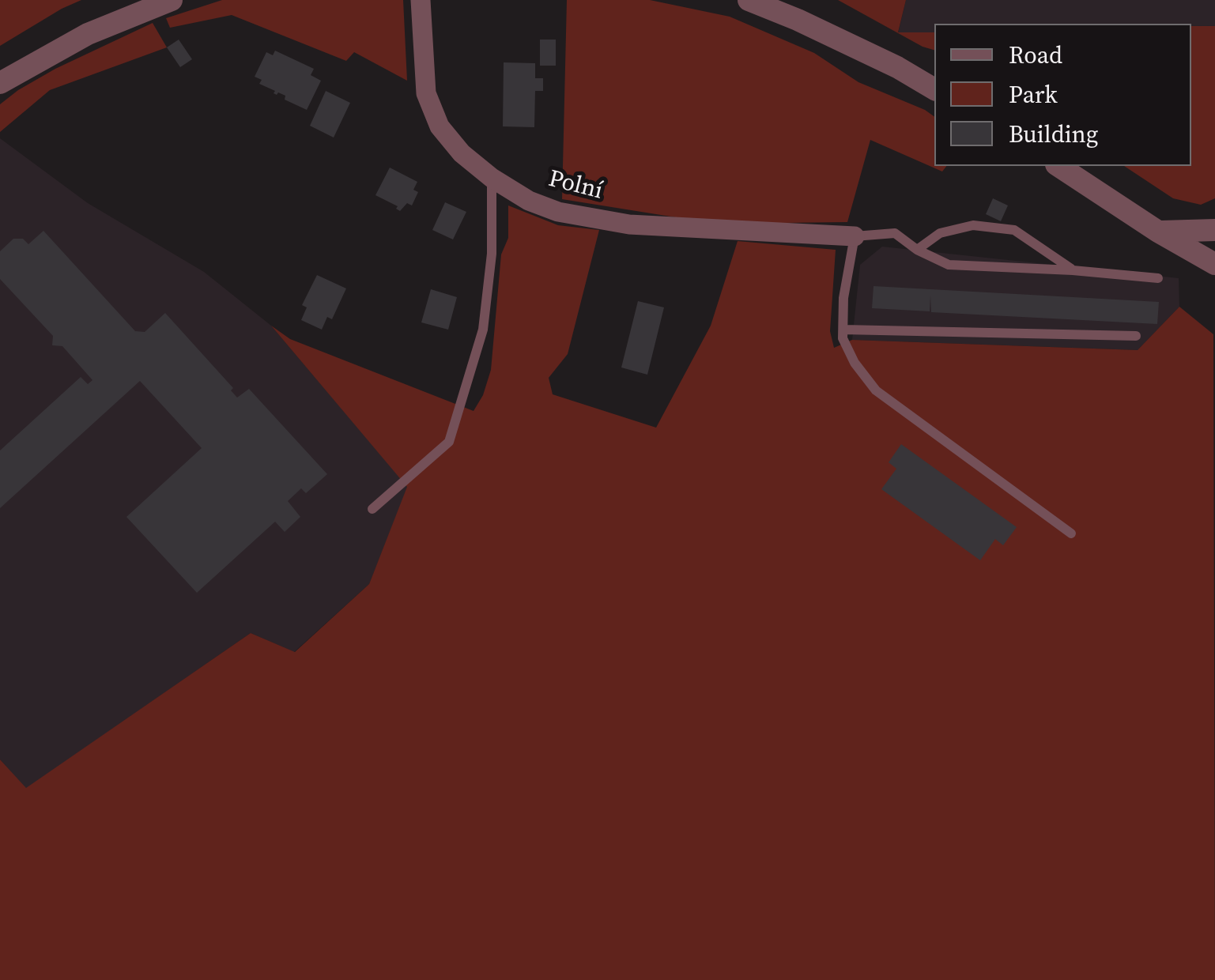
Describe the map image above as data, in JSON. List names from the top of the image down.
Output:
{
  "streets": {
    "street": ["Polní"]
  },
  "legend": ["Road", "Park", "Building"]
}
